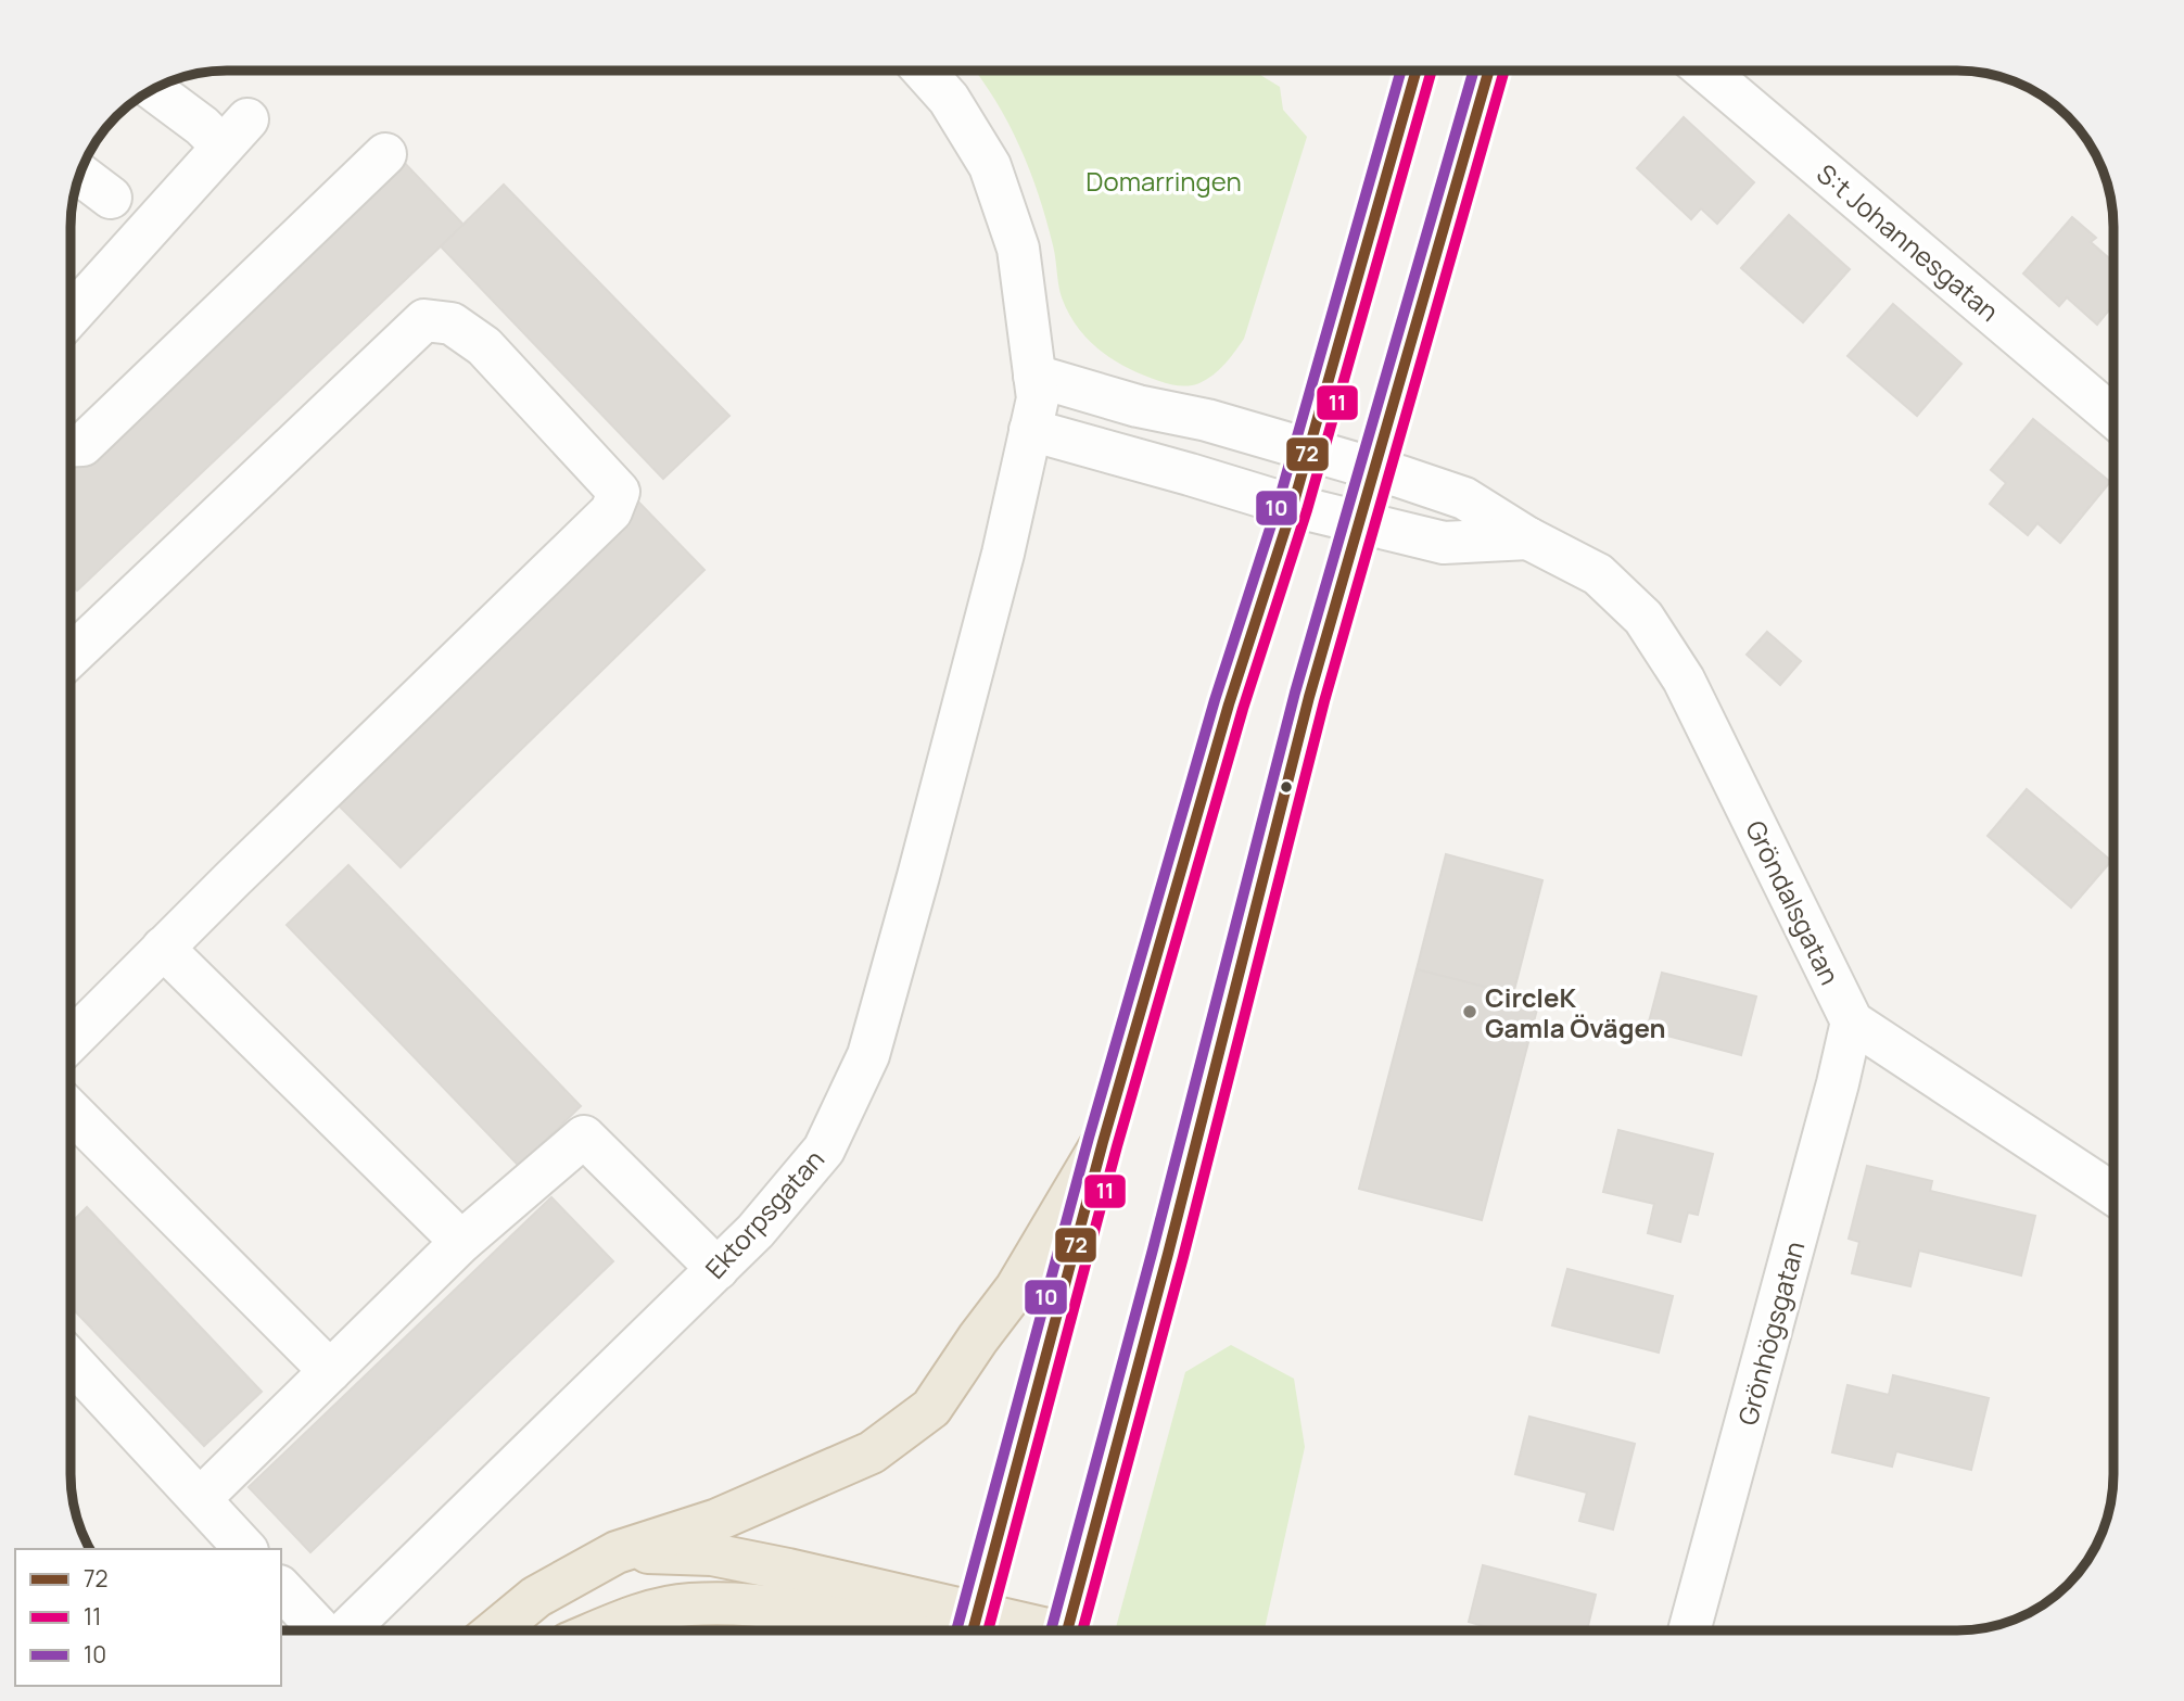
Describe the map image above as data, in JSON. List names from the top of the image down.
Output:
{
  "streets": {
    "street": [
      "S:t Johannesgatan",
      "Gröndalsgatan",
      "Ektorpsgatan",
      "Grönhögsgatan"
    ]
  },
  "crossings": [
    ["Gröndalsgatan", "Grönhögsgatan"]
  ],
  "parks": ["Domarringen"],
  "places": ["CircleK Gamla Övägen"],
  "lines": ["transit line 72", "transit line 11", "transit line 10"],
  "legend": ["72", "11", "10"]
}
